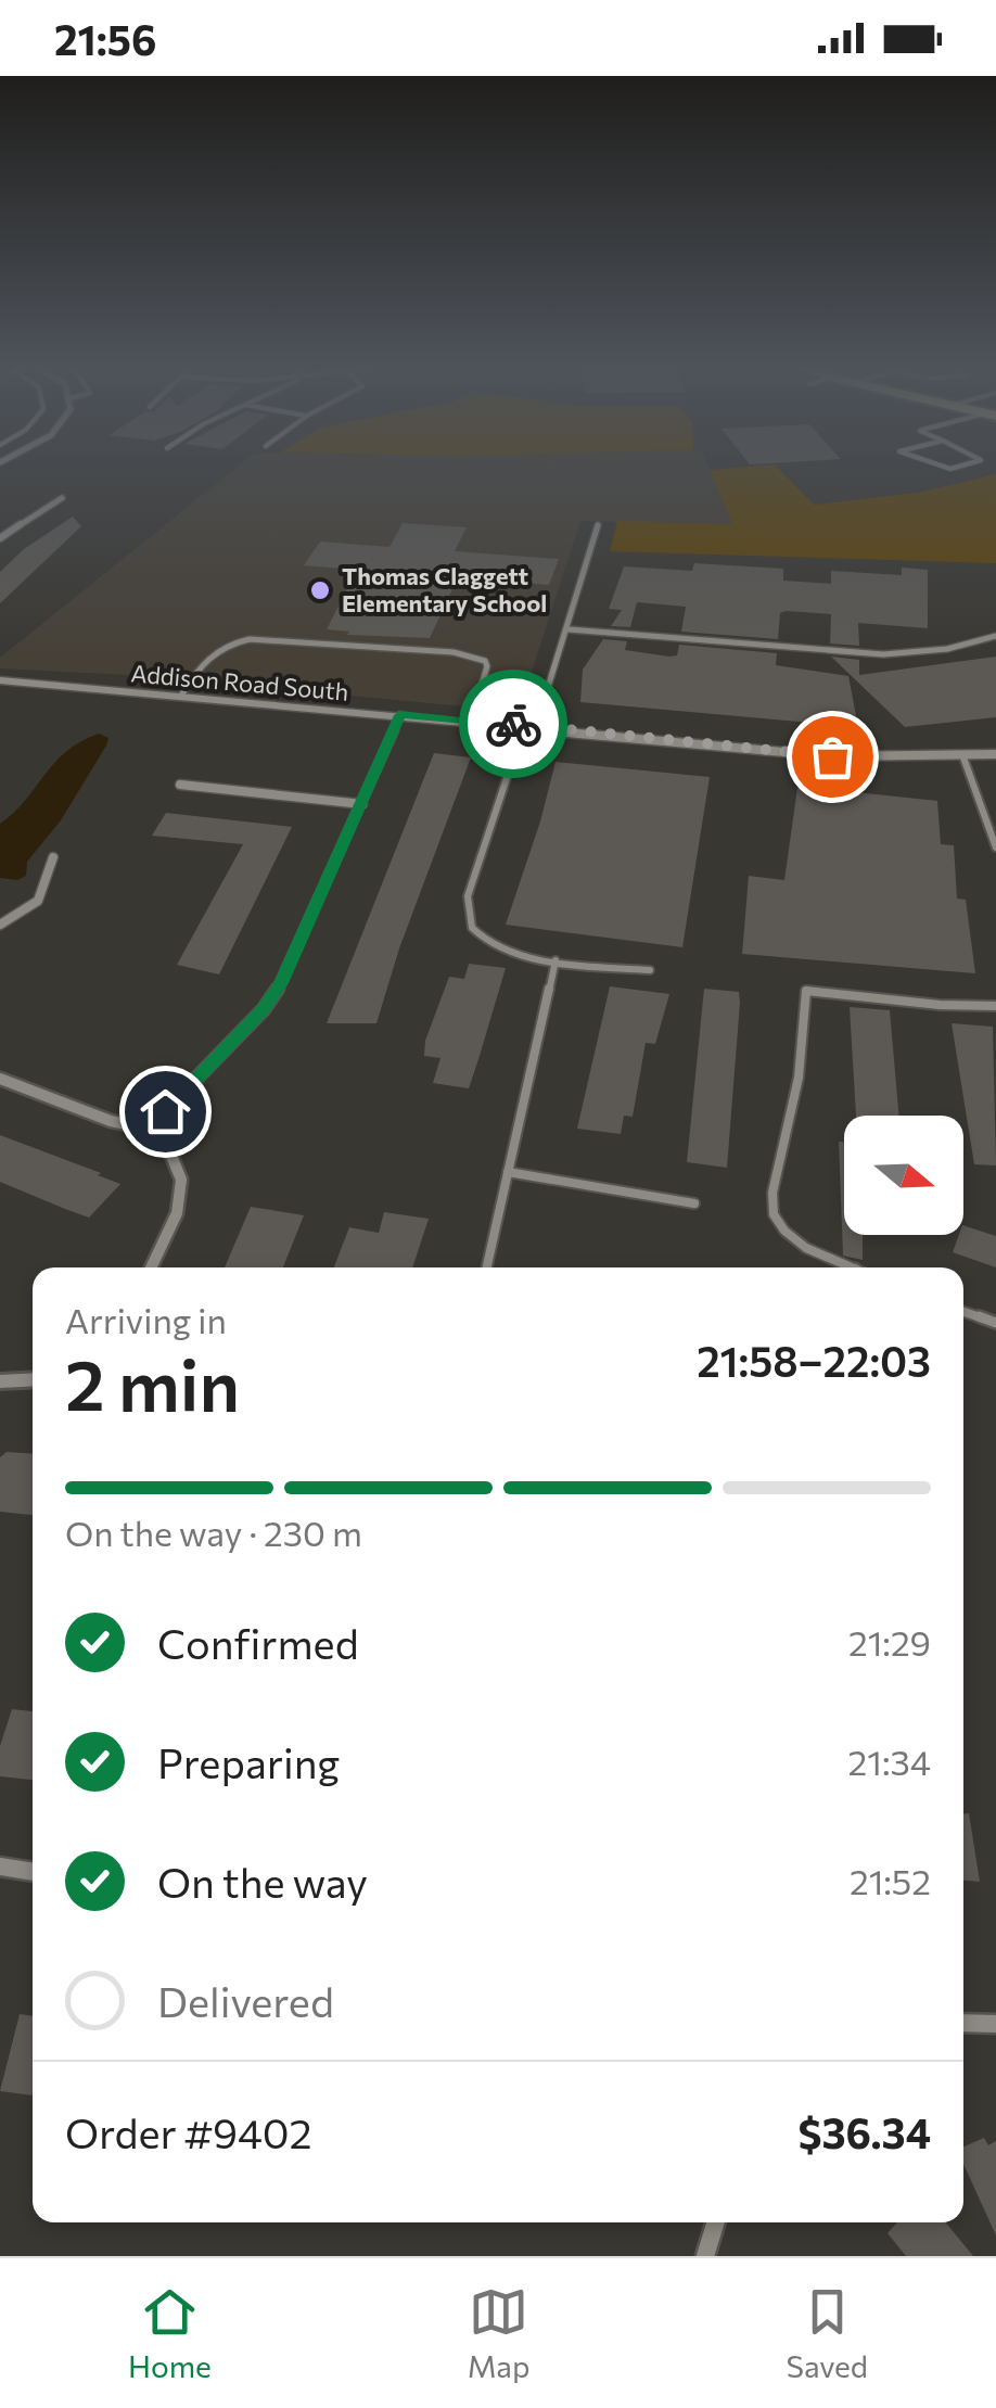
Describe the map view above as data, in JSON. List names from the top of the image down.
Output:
{
  "streets": {
    "street": ["Addison Road South"]
  },
  "places": ["Thomas Claggett Elementary School"],
  "north": "right",
  "page": {
    "status": "21:56",
    "heading": ["2 min", "Arriving in", "21:58–22:03"],
    "panel": ["Order #9402", "$36.34"],
    "bar": "On the way · 230 m",
    "list": [
      ["Confirmed", "21:29"],
      ["Preparing", "21:34"],
      ["On the way", "21:52"],
      "Delivered"
    ],
    "tabs": ["Home", "Map", "Saved"]
  }
}
